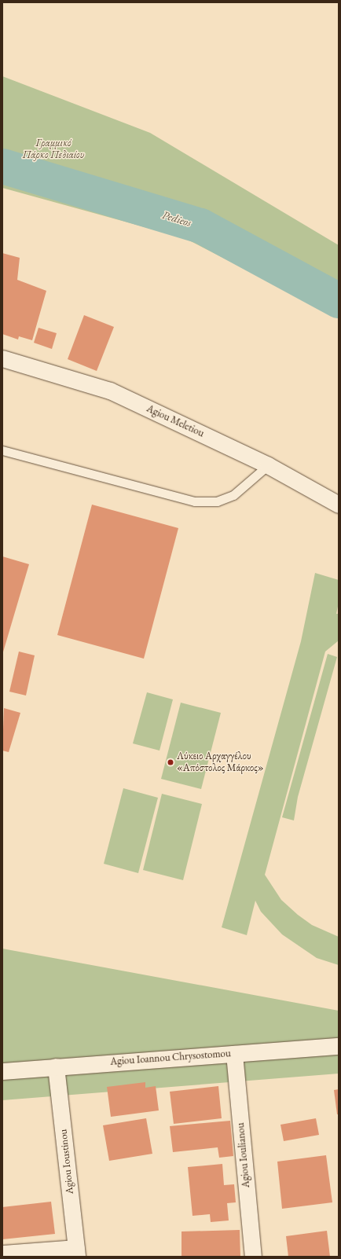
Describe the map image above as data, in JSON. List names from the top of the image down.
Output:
{
  "streets": {
    "street": [
      "Agiou Meletiou",
      "Agiou Ioannou Chrysostomou",
      "Agiou Ioulianou",
      "Agiou Ioustinou"
    ]
  },
  "crossings": [
    ["Agiou Ioannou Chrysostomou", "Agiou Ioulianou"],
    ["Agiou Ioannou Chrysostomou", "Agiou Ioustinou"]
  ],
  "water": ["Pedieos"],
  "parks": ["Γραμμικό Πάρκο Πεδιαίου"],
  "places": ["Λύκειο Αρχαγγέλου «Απόστολος Μάρκος»"]
}
